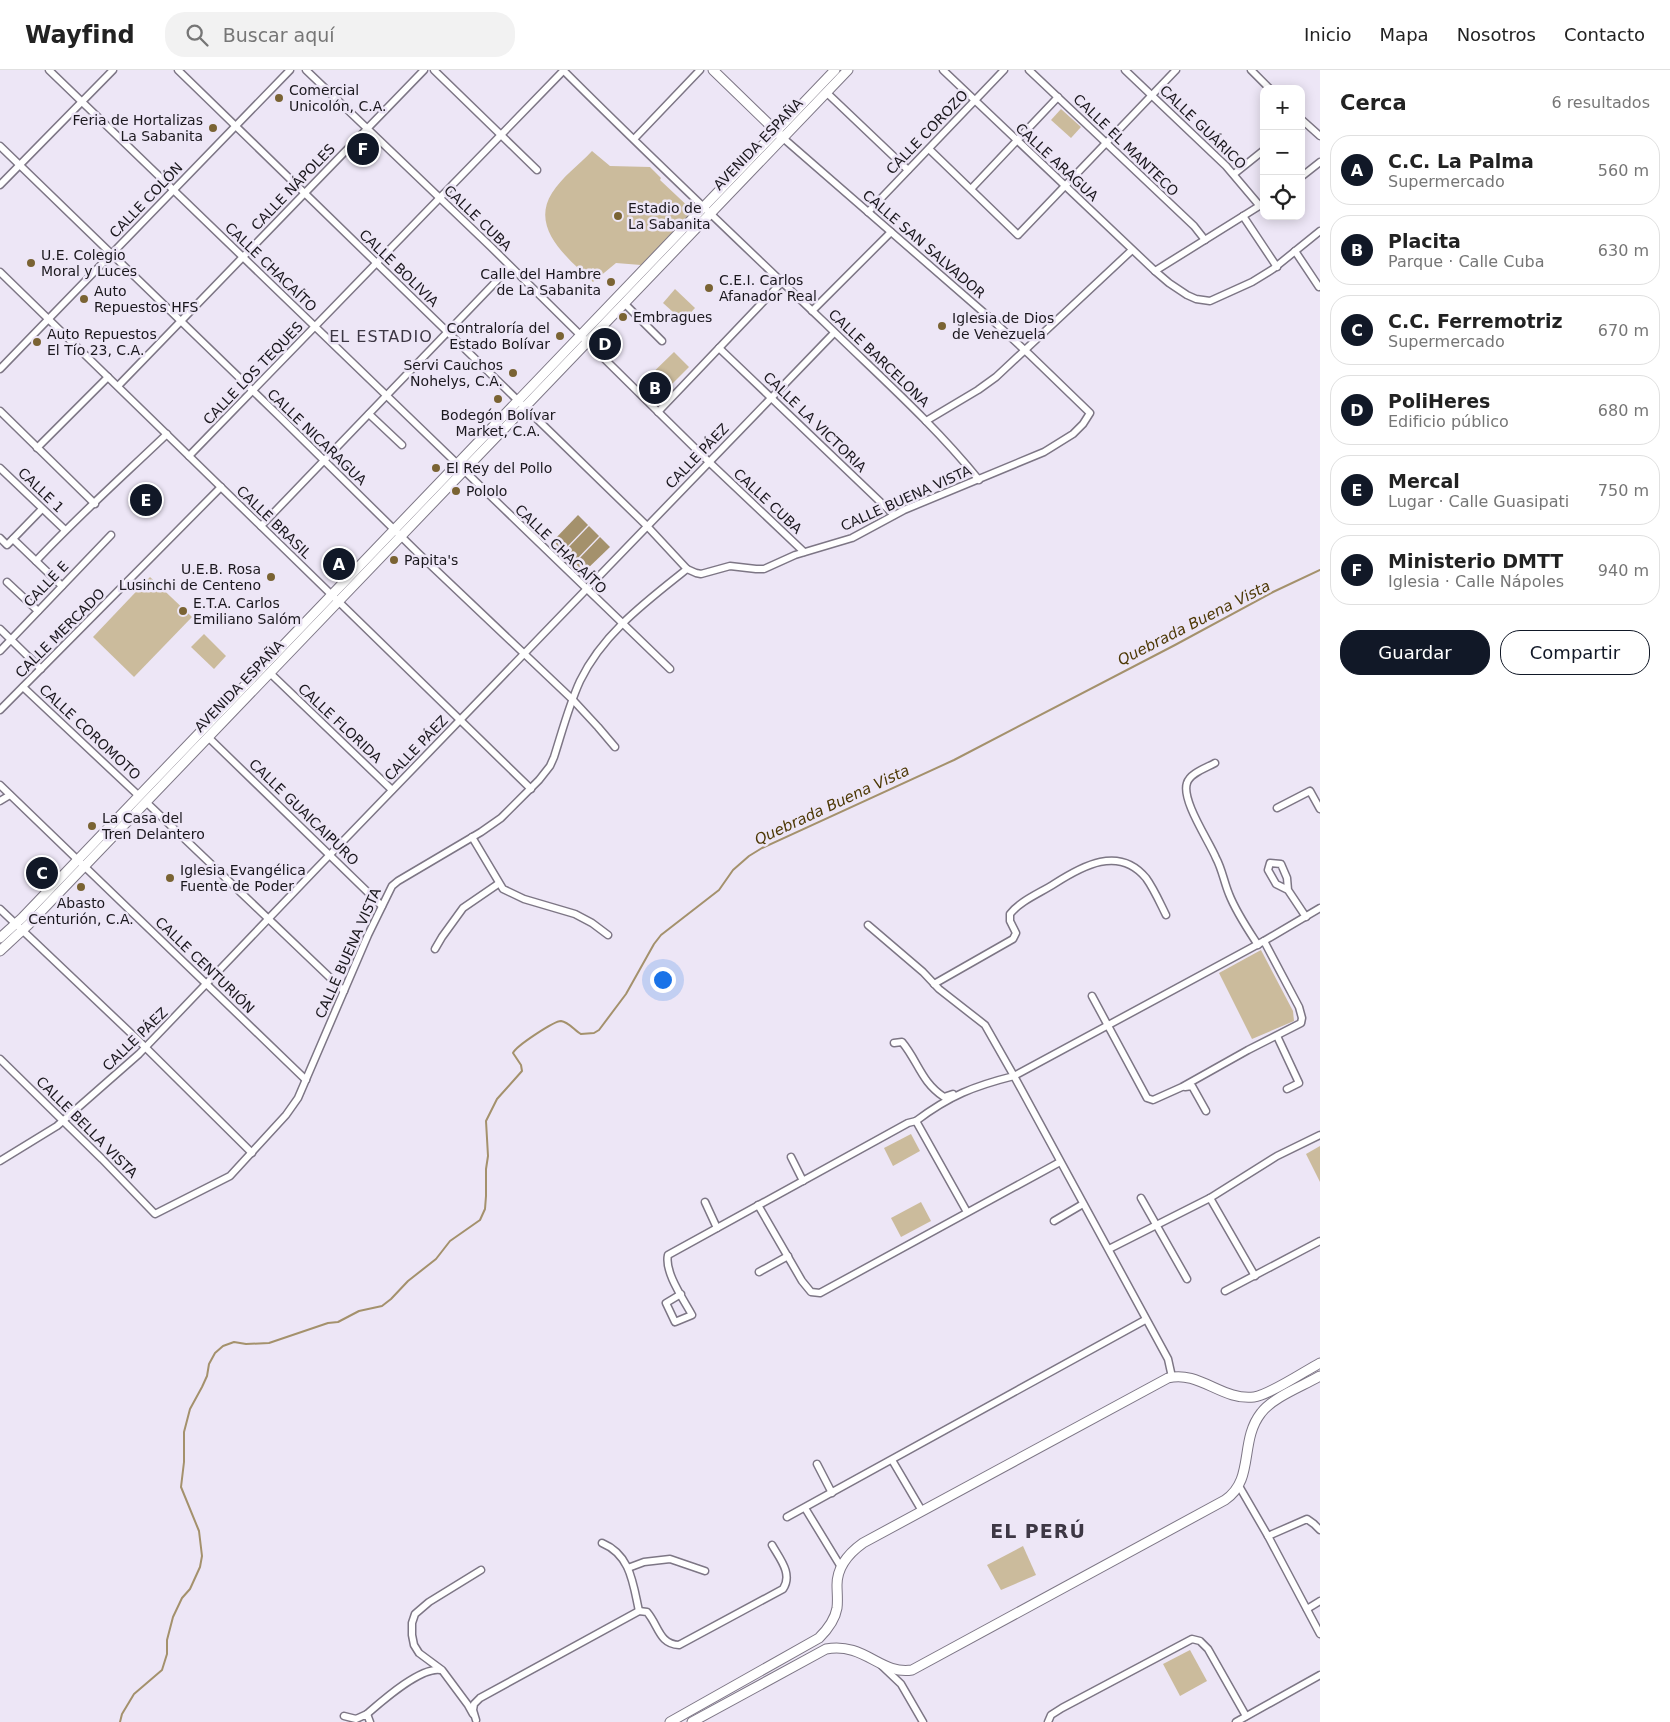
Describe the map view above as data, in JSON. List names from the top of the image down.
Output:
{
  "streets": {
    "main road": ["AVENIDA ESPAÑA"],
    "street": [
      "CALLE GUÁRICO",
      "CALLE COROZO",
      "CALLE EL MANTECO",
      "CALLE ARAGUA",
      "CALLE NÁPOLES",
      "CALLE COLÓN",
      "CALLE CUBA",
      "CALLE SAN SALVADOR",
      "CALLE CHACAÍTO",
      "CALLE BOLIVIA",
      "CALLE BARCELONA",
      "CALLE LOS TEQUES",
      "CALLE LA VICTORIA",
      "CALLE NICARAGUA",
      "CALLE PÁEZ",
      "CALLE 1",
      "CALLE BUENA VISTA",
      "CALLE BRASIL",
      "CALLE E",
      "CALLE MERCADO",
      "CALLE FLORIDA",
      "CALLE COROMOTO",
      "CALLE GUAICAIPURO",
      "CALLE CENTURIÓN",
      "CALLE BELLA VISTA"
    ]
  },
  "crossings": [
    ["CALLE COROZO", "CALLE ARAGUA"],
    ["CALLE COROZO", "CALLE SAN SALVADOR"],
    ["AVENIDA ESPAÑA", "CALLE CUBA"],
    ["AVENIDA ESPAÑA", "CALLE SAN SALVADOR"],
    ["AVENIDA ESPAÑA", "CALLE CHACAÍTO"],
    ["AVENIDA ESPAÑA", "CALLE BOLIVIA"],
    ["AVENIDA ESPAÑA", "CALLE BARCELONA"],
    ["AVENIDA ESPAÑA", "CALLE NICARAGUA"],
    ["AVENIDA ESPAÑA", "CALLE BRASIL"],
    ["AVENIDA ESPAÑA", "CALLE FLORIDA"],
    ["AVENIDA ESPAÑA", "CALLE COROMOTO"],
    ["AVENIDA ESPAÑA", "CALLE GUAICAIPURO"],
    ["AVENIDA ESPAÑA", "CALLE CENTURIÓN"],
    ["CALLE NÁPOLES", "CALLE CUBA"],
    ["CALLE NÁPOLES", "CALLE CHACAÍTO"],
    ["CALLE NÁPOLES", "CALLE BOLIVIA"],
    ["CALLE NÁPOLES", "CALLE NICARAGUA"],
    ["CALLE NÁPOLES", "CALLE BRASIL"],
    ["CALLE COLÓN", "CALLE CHACAÍTO"],
    ["CALLE COLÓN", "CALLE BOLIVIA"],
    ["CALLE COLÓN", "CALLE NICARAGUA"],
    ["CALLE COLÓN", "CALLE BRASIL"],
    ["CALLE CUBA", "CALLE LOS TEQUES"],
    ["CALLE CUBA", "CALLE PÁEZ"],
    ["CALLE CUBA", "CALLE BUENA VISTA"],
    ["CALLE SAN SALVADOR", "CALLE BUENA VISTA"],
    ["CALLE CHACAÍTO", "CALLE LOS TEQUES"],
    ["CALLE CHACAÍTO", "CALLE PÁEZ"],
    ["CALLE CHACAÍTO", "CALLE BUENA VISTA"],
    ["CALLE BOLIVIA", "CALLE LOS TEQUES"],
    ["CALLE BOLIVIA", "CALLE PÁEZ"],
    ["CALLE BOLIVIA", "CALLE BUENA VISTA"],
    ["CALLE BARCELONA", "CALLE LOS TEQUES"],
    ["CALLE BARCELONA", "CALLE PÁEZ"],
    ["CALLE BARCELONA", "CALLE BUENA VISTA"],
    ["CALLE LOS TEQUES", "CALLE NICARAGUA"],
    ["CALLE LOS TEQUES", "CALLE BRASIL"],
    ["CALLE LA VICTORIA", "CALLE PÁEZ"],
    ["CALLE LA VICTORIA", "CALLE BUENA VISTA"],
    ["CALLE NICARAGUA", "CALLE PÁEZ"],
    ["CALLE NICARAGUA", "CALLE BUENA VISTA"],
    ["CALLE PÁEZ", "CALLE BRASIL"],
    ["CALLE PÁEZ", "CALLE FLORIDA"],
    ["CALLE PÁEZ", "CALLE COROMOTO"],
    ["CALLE PÁEZ", "CALLE GUAICAIPURO"],
    ["CALLE PÁEZ", "CALLE CENTURIÓN"],
    ["CALLE PÁEZ", "CALLE BELLA VISTA"],
    ["CALLE BUENA VISTA", "CALLE BRASIL"],
    ["CALLE BUENA VISTA", "CALLE COROMOTO"],
    ["CALLE BUENA VISTA", "CALLE GUAICAIPURO"],
    ["CALLE BUENA VISTA", "CALLE CENTURIÓN"],
    ["CALLE BUENA VISTA", "CALLE BELLA VISTA"],
    ["CALLE BRASIL", "CALLE MERCADO"],
    ["CALLE MERCADO", "CALLE COROMOTO"]
  ],
  "districts": ["EL ESTADIO", "EL PERÚ"],
  "water": ["Quebrada Buena Vista"],
  "places": [
    "Comercial Unicolón, C.A.",
    "Feria de Hortalizas La Sabanita",
    "Estadio de La Sabanita",
    "U.E. Colegio Moral y Luces",
    "Calle del Hambre de La Sabanita",
    "C.E.I. Carlos Afanador Real",
    "Auto Repuestos HFS",
    "Embragues",
    "Iglesia de Dios de Venezuela",
    "Contraloría del Estado Bolívar",
    "Auto Repuestos El Tío 23, C.A.",
    "Servi Cauchos Nohelys, C.A.",
    "Bodegón Bolívar Market, C.A.",
    "El Rey del Pollo",
    "Pololo",
    "Papita's",
    "U.E.B. Rosa Lusinchi de Centeno",
    "E.T.A. Carlos Emiliano Salóm",
    "La Casa del Tren Delantero",
    "Iglesia Evangélica Fuente de Poder",
    "Abasto Centurión, C.A."
  ],
  "page": {
    "header": "Wayfind",
    "search": "Buscar aquí",
    "nav": [
      "Inicio",
      "Mapa",
      "Nosotros",
      "Contacto"
    ],
    "heading": ["Cerca", "6 resultados"],
    "map_buttons": ["+", "−"],
    "pins": [
      "F",
      "D",
      "B",
      "E",
      "A",
      "C"
    ],
    "list": [
      {
        "mark": "A",
        "name": "C.C. La Palma",
        "note": "Supermercado",
        "value": "560 m"
      },
      {
        "mark": "B",
        "name": "Placita",
        "note": "Parque · Calle Cuba",
        "value": "630 m"
      },
      {
        "mark": "C",
        "name": "C.C. Ferremotriz",
        "note": "Supermercado",
        "value": "670 m"
      },
      {
        "mark": "D",
        "name": "PoliHeres",
        "note": "Edificio público",
        "value": "680 m"
      },
      {
        "mark": "E",
        "name": "Mercal",
        "note": "Lugar · Calle Guasipati",
        "value": "750 m"
      },
      {
        "mark": "F",
        "name": "Ministerio DMTT",
        "note": "Iglesia · Calle Nápoles",
        "value": "940 m"
      }
    ],
    "buttons": ["Guardar", "Compartir"]
  }
}
